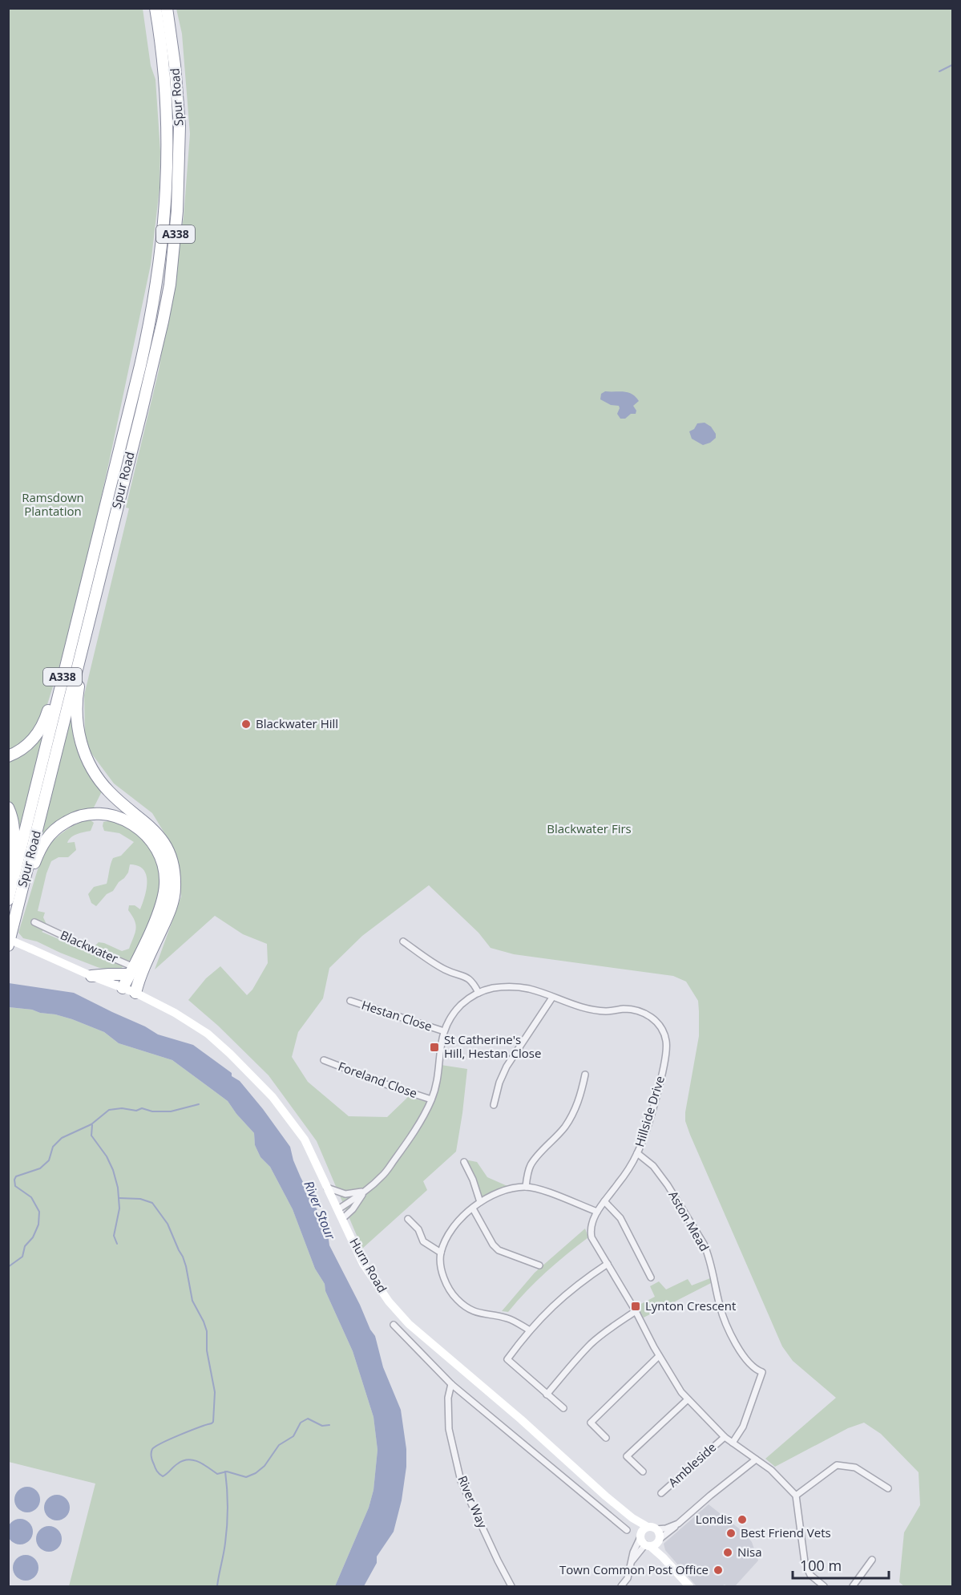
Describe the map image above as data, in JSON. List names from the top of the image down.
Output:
{
  "streets": {
    "highway": ["Spur Road", "A338"],
    "main road": ["Hurn Road"],
    "street": [
      "Blackwater",
      "Hestan Close",
      "Foreland Close",
      "Hillside Drive",
      "Aston Mead",
      "Ambleside",
      "River Way"
    ]
  },
  "crossings": [
    ["Hestan Close", "Hillside Drive"],
    ["Foreland Close", "Hillside Drive"],
    ["Hillside Drive", "Aston Mead"],
    ["Hillside Drive", "Hurn Road"],
    ["Hillside Drive", "Ambleside"]
  ],
  "water": ["River Stour"],
  "parks": ["Ramsdown Plantation", "Blackwater Firs"],
  "places": {
    "other": [
      "Blackwater Hill",
      "Londis",
      "Best Friend Vets",
      "Nisa",
      "Town Common Post Office"
    ],
    "transit": ["St Catherine's Hill, Hestan Close", "Lynton Crescent"]
  },
  "scale_bar": "100 m"
}
